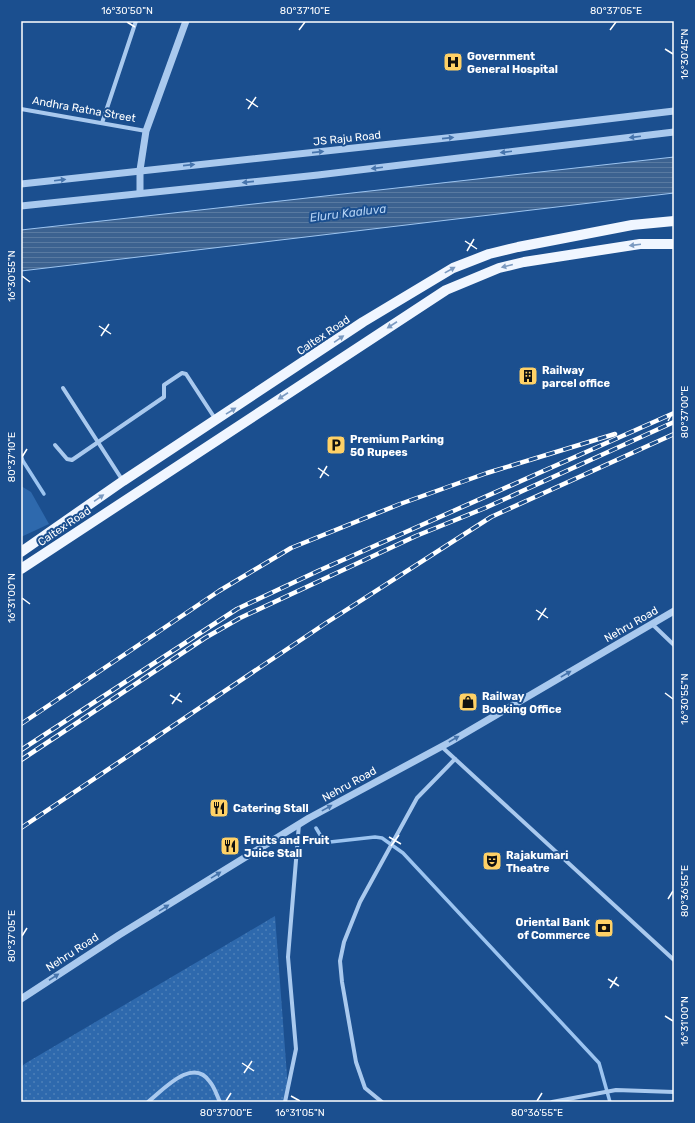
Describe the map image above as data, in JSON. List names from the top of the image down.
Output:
{
  "streets": {
    "main road": ["Caltex Road"],
    "street": ["Andhra Ratna Street", "JS Raju Road", "Nehru Road"]
  },
  "one_way": ["Nehru Road"],
  "water": ["Eluru Kaaluva"],
  "places": {
    "hospital": ["Government General Hospital"],
    "building": ["Railway parcel office"],
    "parking": ["Premium Parking 50 Rupees"],
    "shop": ["Railway Booking Office"],
    "restaurant": ["Catering Stall", "Fruits and Fruit Juice Stall"],
    "theatre": ["Rajakumari Theatre"],
    "bank": ["Oriental Bank of Commerce"]
  },
  "coordinates": [
    "16°30'50\"N",
    "80°37'10\"E",
    "80°37'05\"E",
    "16°30'45\"N",
    "16°30'55\"N",
    "80°37'00\"E",
    "16°31'00\"N",
    "80°36'55\"E",
    "16°31'05\"N"
  ]
}
